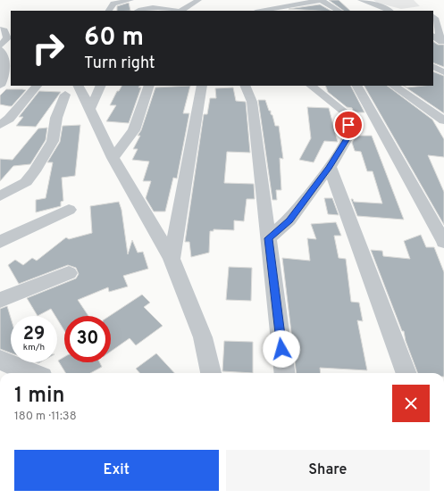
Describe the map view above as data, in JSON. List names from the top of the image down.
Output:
{
  "page": {
    "turn": ["60 m", "Turn right"],
    "speed": "29 km/h",
    "limit": "30",
    "heading": ["1 min", "180 m · 11:38"],
    "buttons": ["Exit", "Share"]
  }
}
